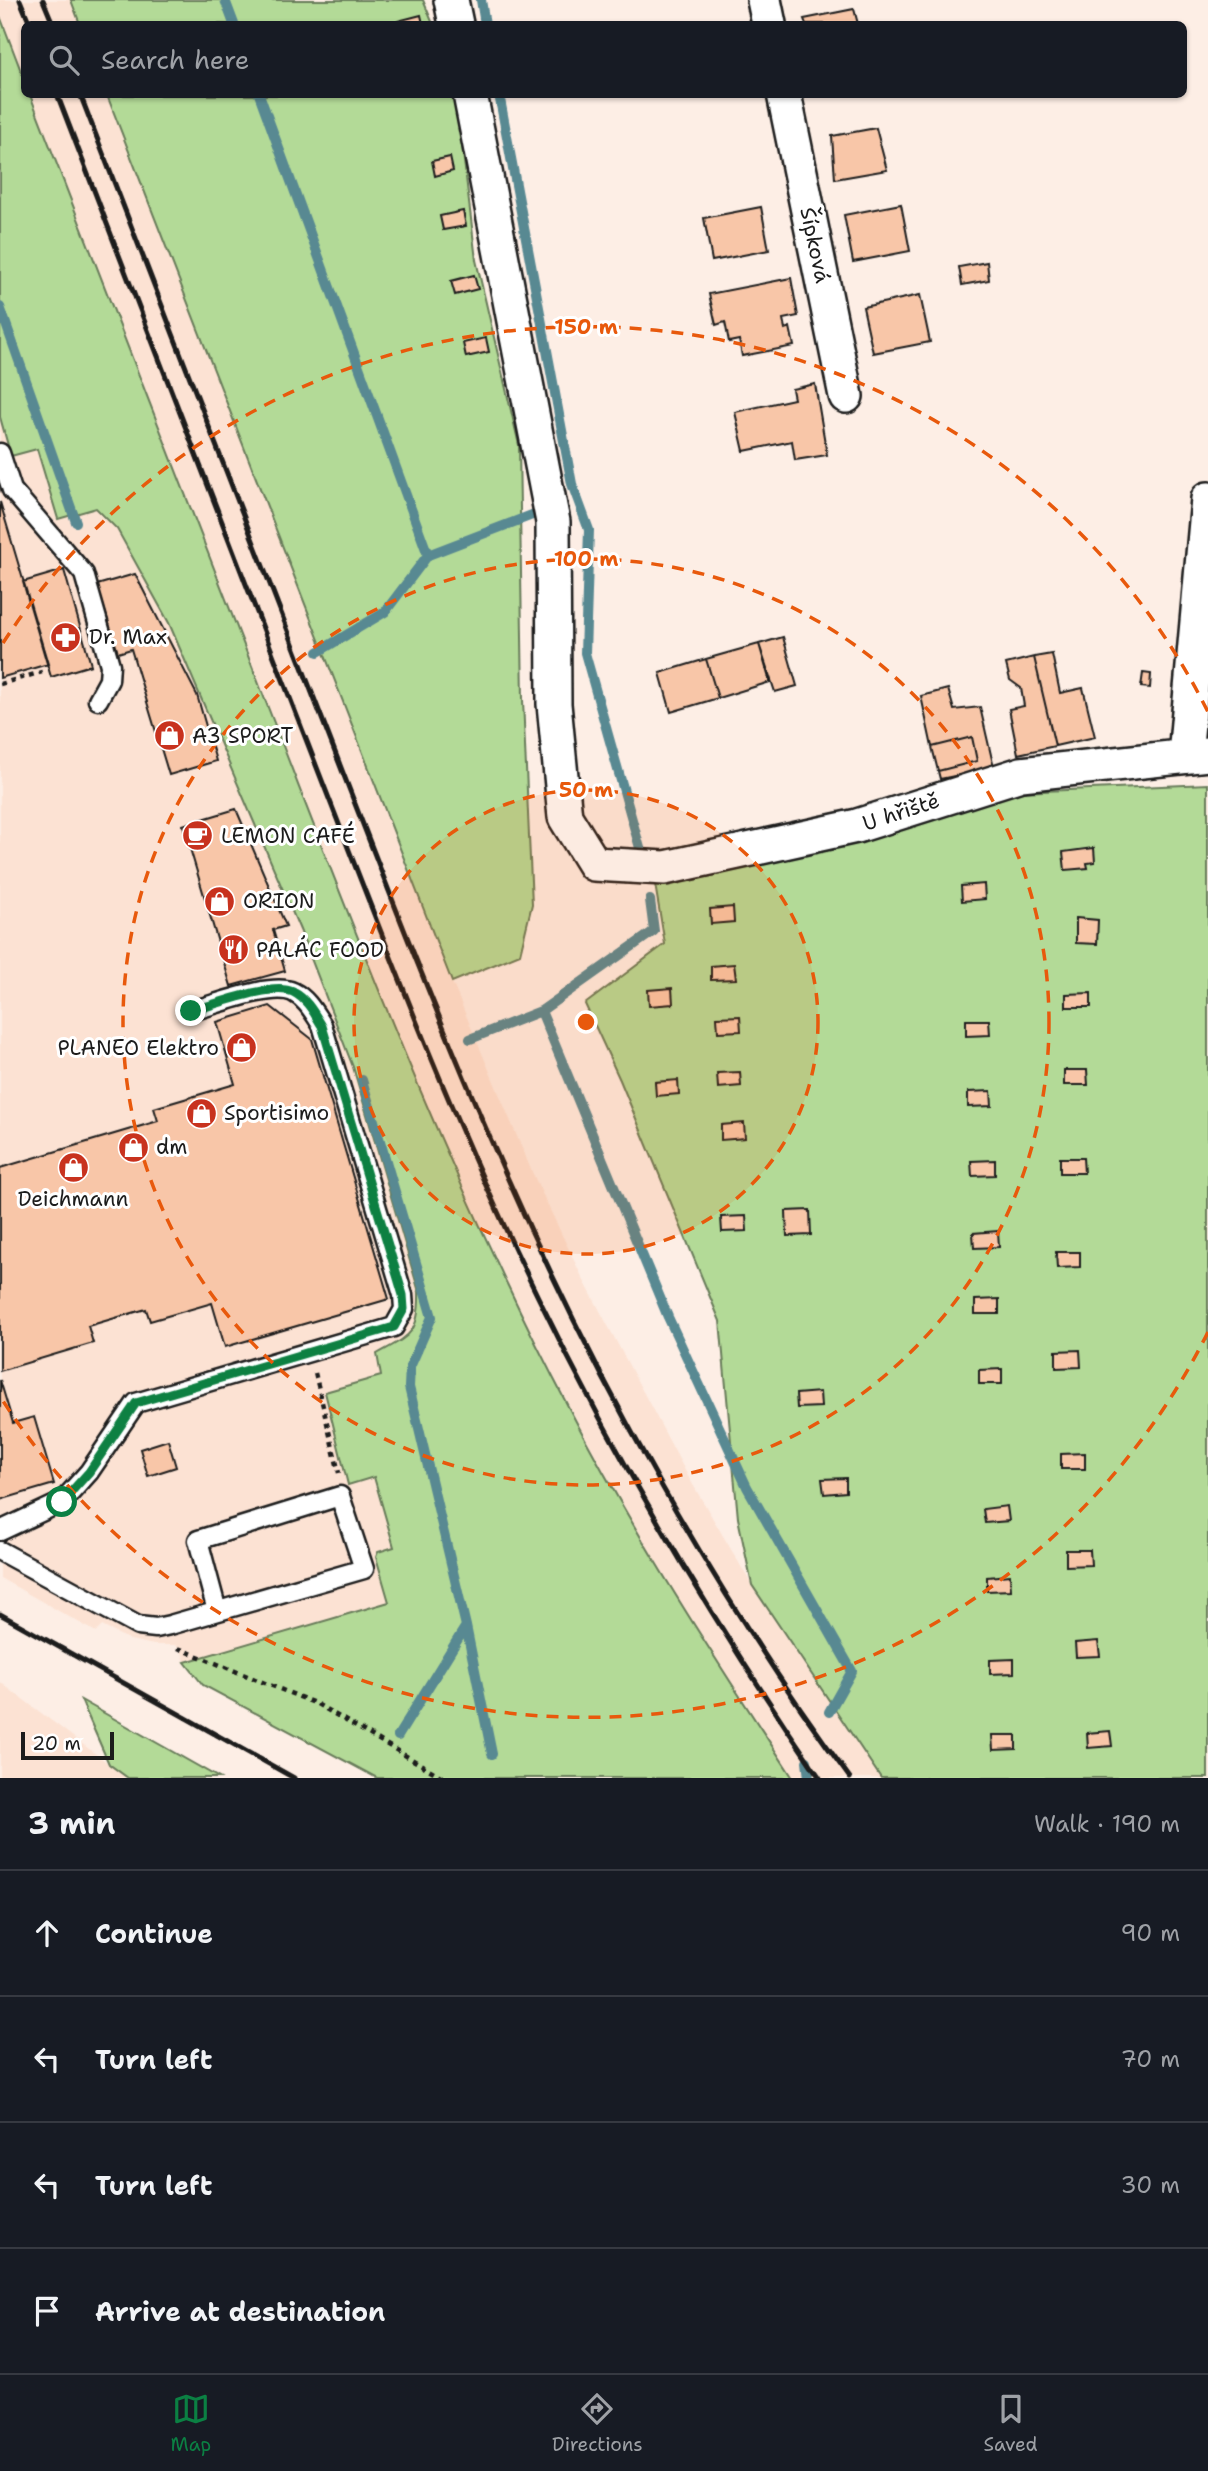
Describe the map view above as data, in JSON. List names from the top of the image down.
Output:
{
  "streets": {
    "street": ["Šípková", "U hřiště"]
  },
  "places": {
    "pharmacy": ["Dr. Max"],
    "shop": [
      "A3 SPORT",
      "ORION",
      "PLANEO Elektro",
      "Sportisimo",
      "dm",
      "Deichmann"
    ],
    "cafe": ["LEMON CAFÉ"],
    "restaurant": ["PALÁC FOOD"]
  },
  "scale_bar": "20 m",
  "page": {
    "search": "Search here",
    "scale": "20 m",
    "heading": ["3 min", "Walk · 190 m"],
    "list": [
      ["Continue", "90 m"],
      ["Turn left", "70 m"],
      ["Turn left", "30 m"],
      "Arrive at destination"
    ],
    "nav": ["Map", "Directions", "Saved"]
  },
  "rings": ["150 m", "100 m", "50 m"]
}
